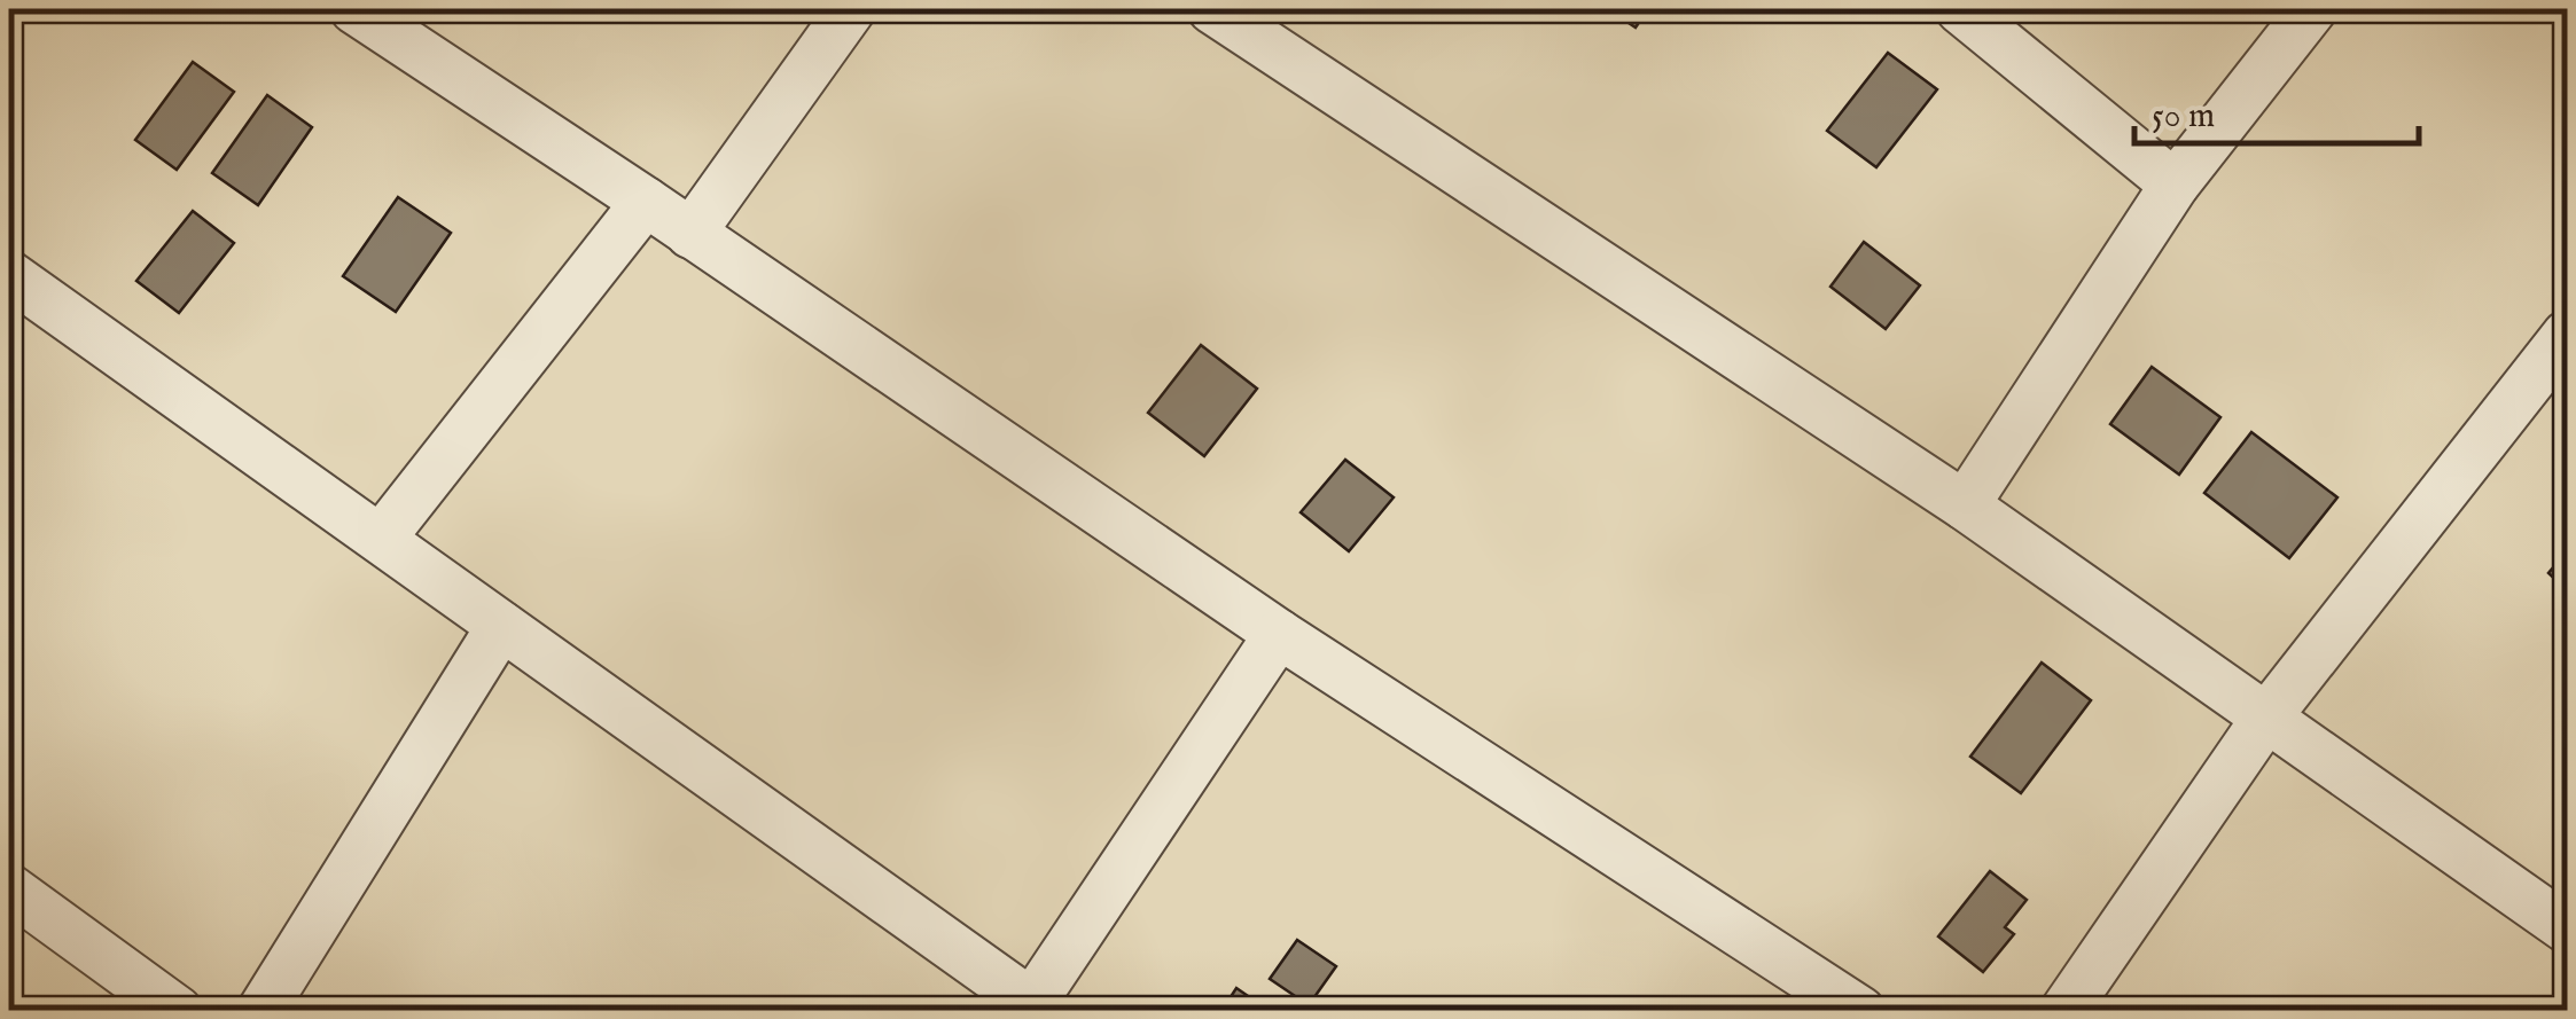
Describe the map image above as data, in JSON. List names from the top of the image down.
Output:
{
  "scale_bar": "50 m"
}
